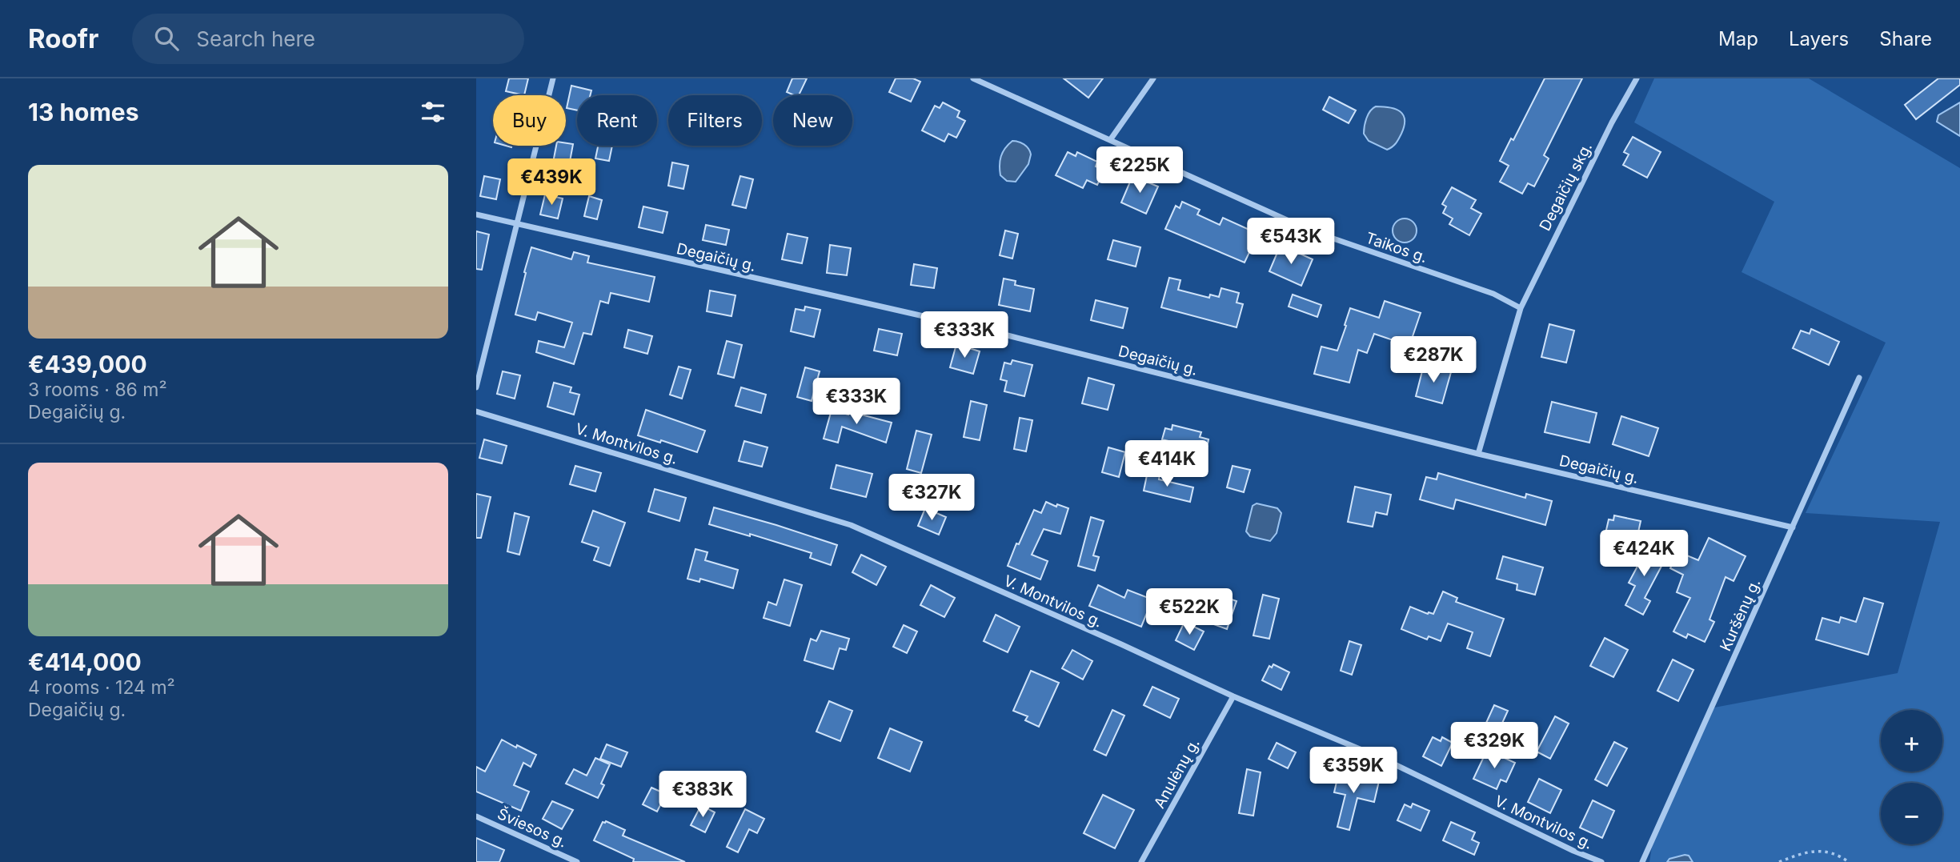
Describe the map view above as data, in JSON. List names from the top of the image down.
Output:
{
  "streets": {
    "street": [
      "Degaičių skg.",
      "Taikos g.",
      "Degaičių g.",
      "V. Montvilos g.",
      "Kuršėnų g.",
      "Anulėnų g.",
      "Šviesos g."
    ]
  },
  "crossings": [
    ["Degaičių skg.", "Taikos g."],
    ["Degaičių g.", "Kuršėnų g."],
    ["V. Montvilos g.", "Anulėnų g."]
  ],
  "page": {
    "header": "Roofr",
    "search": "Search here",
    "nav": ["Map", "Layers", "Share"],
    "heading": "13 homes",
    "chip": [
      "Buy",
      "Rent",
      "Filters",
      "New"
    ],
    "list": [
      {
        "name": "€439,000",
        "note": "3 rooms · 86 m² · Degaičių g."
      },
      {
        "name": "€414,000",
        "note": "4 rooms · 124 m² · Degaičių g."
      }
    ],
    "price": [
      "€225K",
      "€439K",
      "€543K",
      "€333K",
      "€287K",
      "€333K",
      "€414K",
      "€327K",
      "€424K",
      "€522K",
      "€329K",
      "€359K",
      "€383K"
    ],
    "map_buttons": ["+", "−"]
  }
}
